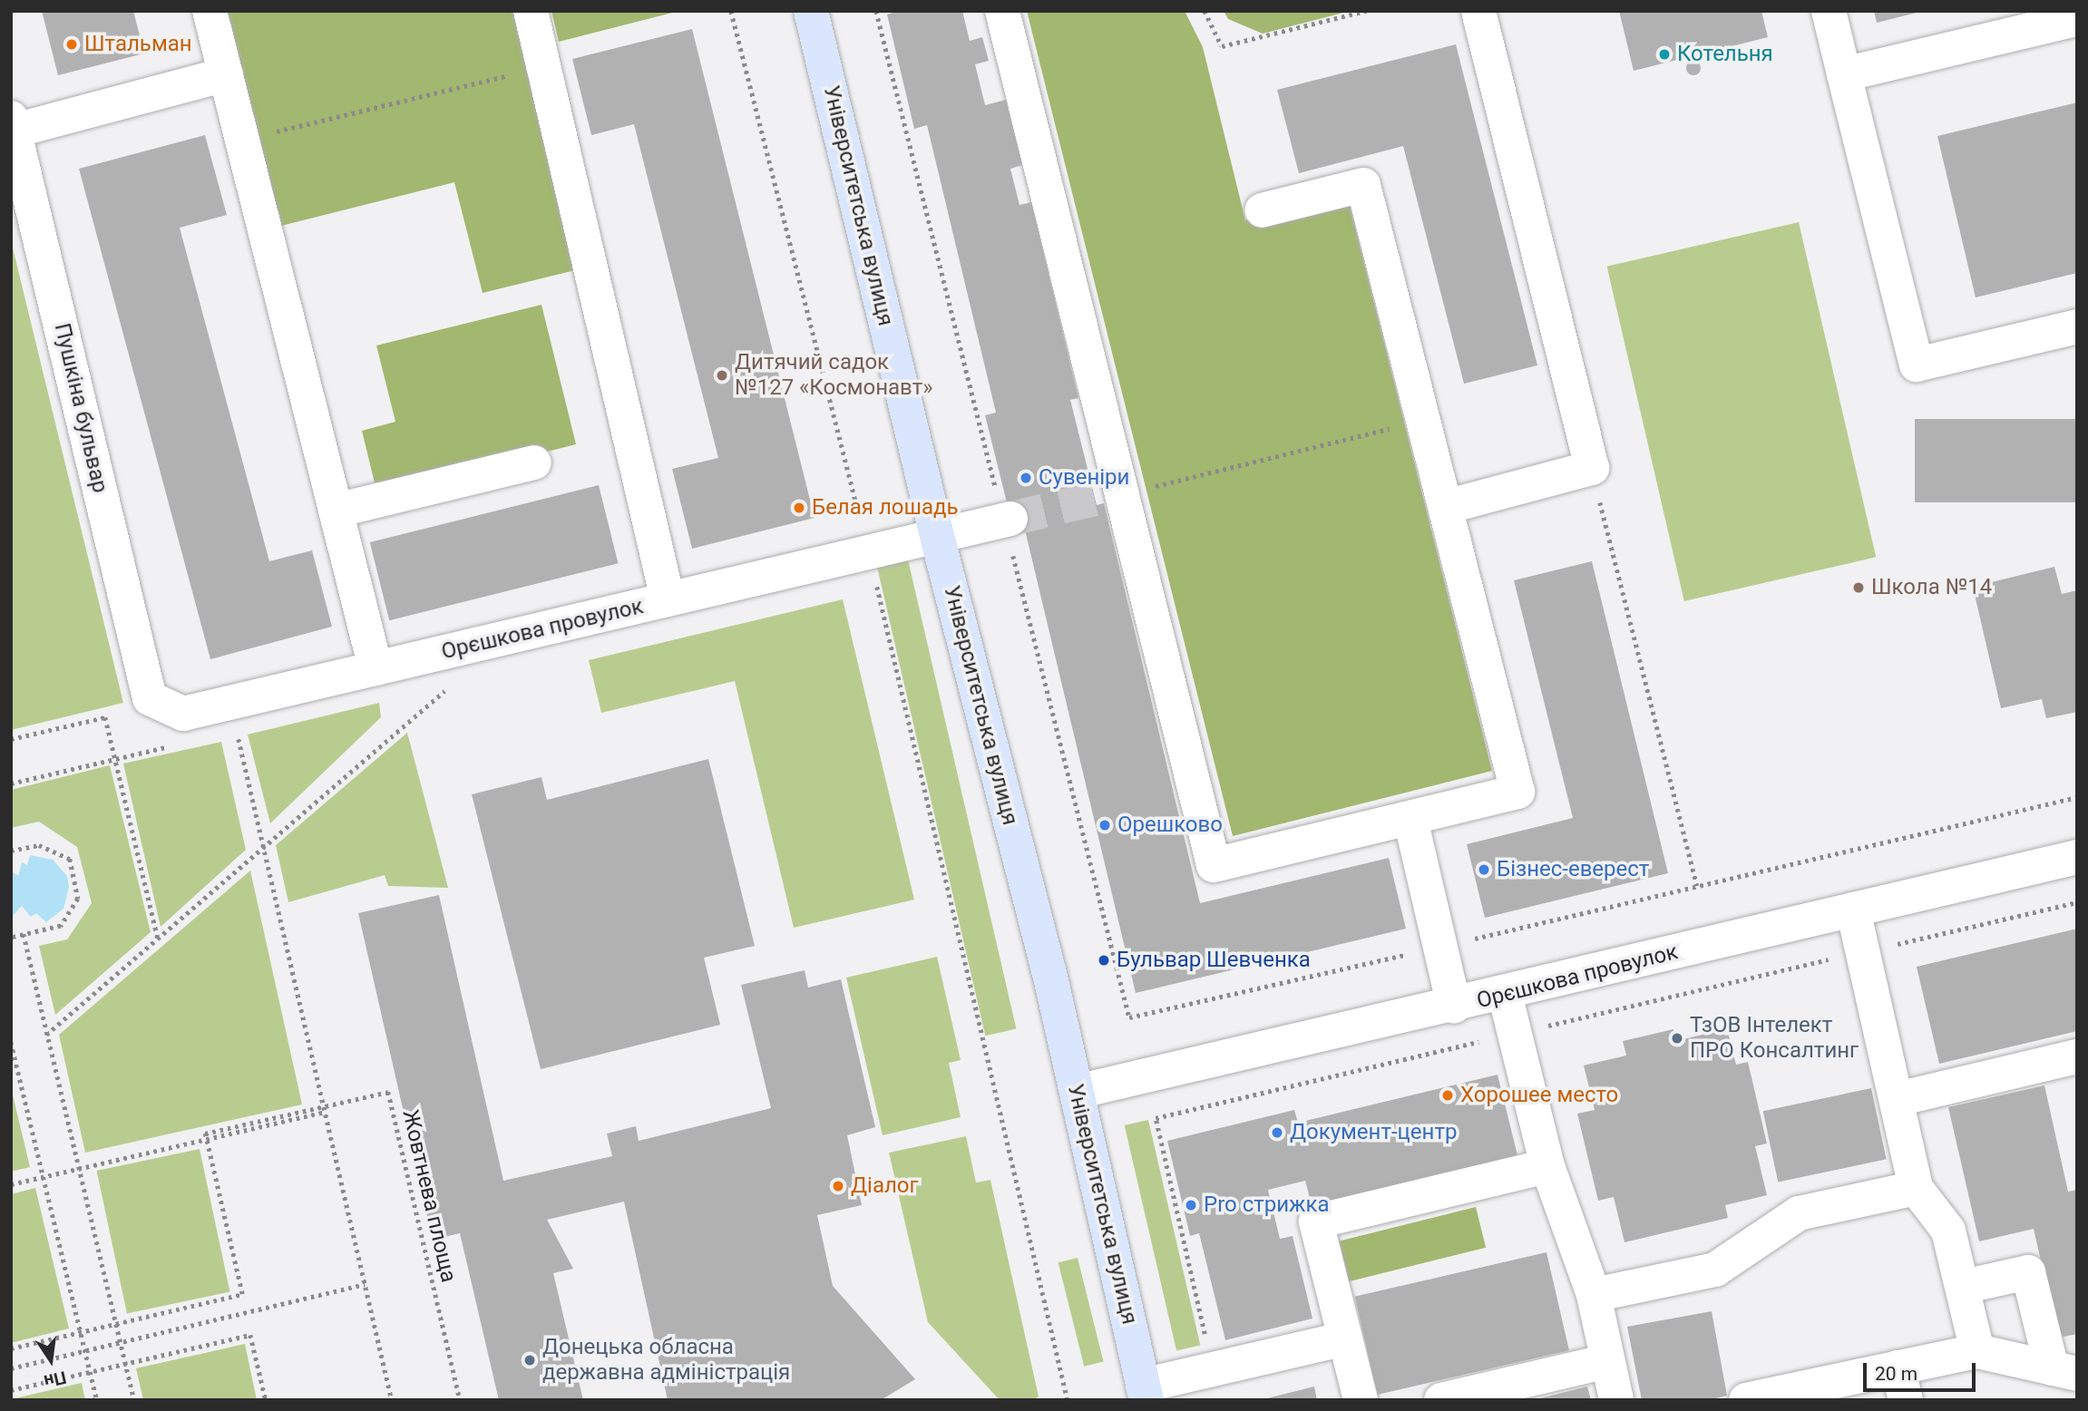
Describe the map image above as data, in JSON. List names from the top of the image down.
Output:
{
  "streets": {
    "main road": ["Університетська вулиця"],
    "street": ["Пушкіна бульвар", "Орєшкова провулок"],
    "path": ["Жовтнева площа"]
  },
  "crossings": [
    ["Університетська вулиця", "Орєшкова провулок"],
    ["Пушкіна бульвар", "Орєшкова провулок"]
  ],
  "places": [
    "Штальман",
    "Котельня",
    "Дитячий садок №127 «Космонавт»",
    "Сувеніри",
    "Белая лошадь",
    "Школа №14",
    "Орешково",
    "Бізнес-еверест",
    "Бульвар Шевченка",
    "ТзОВ Інтелект ПРО Консалтинг",
    "Хорошее место",
    "Документ-центр",
    "Діалог",
    "Pro стрижка",
    "Донецька обласна державна адміністрація"
  ],
  "scale_bar": "20 m",
  "north": "bottom"
}
